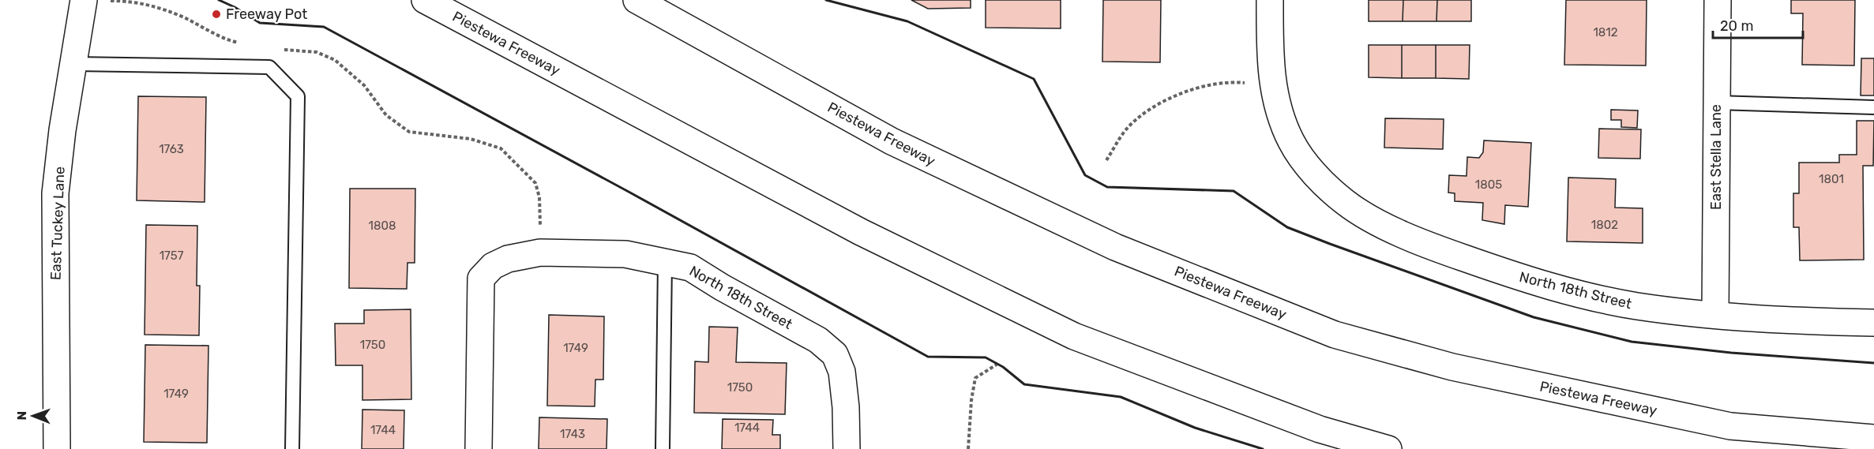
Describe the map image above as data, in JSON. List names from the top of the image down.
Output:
{
  "streets": {
    "main road": [
      "Piestewa Freeway",
      "East Stella Lane",
      "East Tuckey Lane",
      "North 18th Street"
    ]
  },
  "crossings": [
    ["East Stella Lane", "North 18th Street"]
  ],
  "places": ["Freeway Pot"],
  "house_numbers": [
    "1812",
    "1763",
    "1801",
    "1805",
    "1802",
    "1808",
    "1757",
    "1750",
    "1749",
    "1750",
    "1749",
    "1744",
    "1744",
    "1743"
  ],
  "scale_bar": "20 m",
  "north": "left"
}
